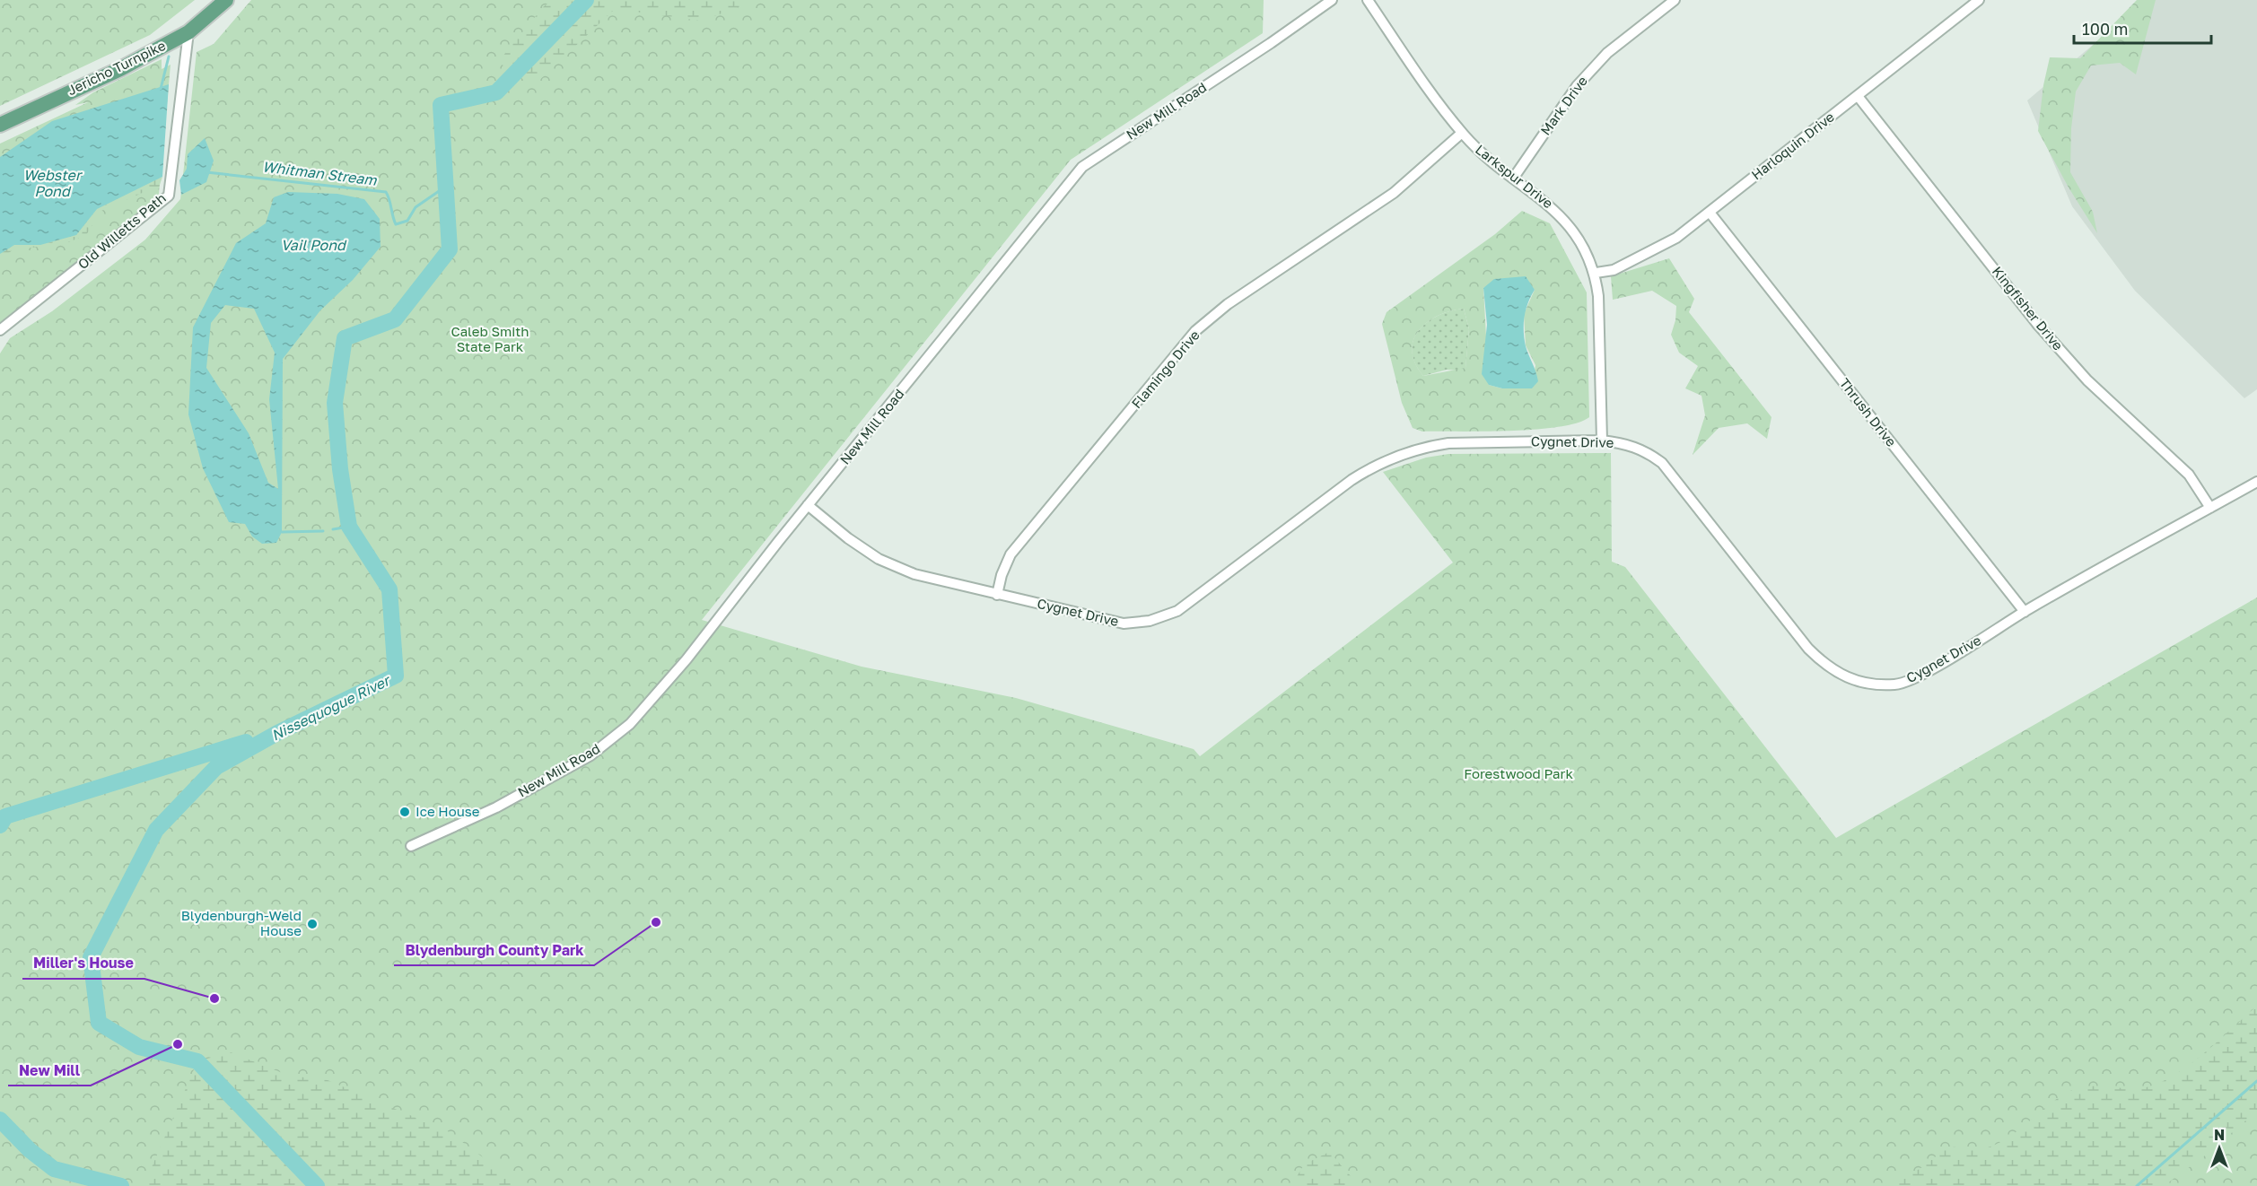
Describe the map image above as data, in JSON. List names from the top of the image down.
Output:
{
  "streets": {
    "main road": ["Jericho Turnpike"],
    "street": [
      "Mark Drive",
      "New Mill Road",
      "Harloquin Drive",
      "Larkspur Drive",
      "Old Willetts Path",
      "Kingfisher Drive",
      "Flamingo Drive",
      "Thrush Drive",
      "Cygnet Drive"
    ]
  },
  "crossings": [
    ["Jericho Turnpike", "Old Willetts Path"],
    ["Mark Drive", "Larkspur Drive"],
    ["New Mill Road", "Cygnet Drive"],
    ["Harloquin Drive", "Larkspur Drive"],
    ["Harloquin Drive", "Kingfisher Drive"],
    ["Harloquin Drive", "Thrush Drive"],
    ["Larkspur Drive", "Flamingo Drive"],
    ["Larkspur Drive", "Cygnet Drive"],
    ["Kingfisher Drive", "Cygnet Drive"],
    ["Flamingo Drive", "Cygnet Drive"],
    ["Thrush Drive", "Cygnet Drive"]
  ],
  "water": [
    "Whitman Stream",
    "Webster Pond",
    "Vail Pond",
    "Nissequogue River"
  ],
  "parks": ["Caleb Smith State Park", "Forestwood Park"],
  "places": [
    "Ice House",
    "Blydenburgh County Park",
    "Blydenburgh-Weld House",
    "Miller's House",
    "New Mill"
  ],
  "scale_bar": "100 m",
  "north": "top"
}
